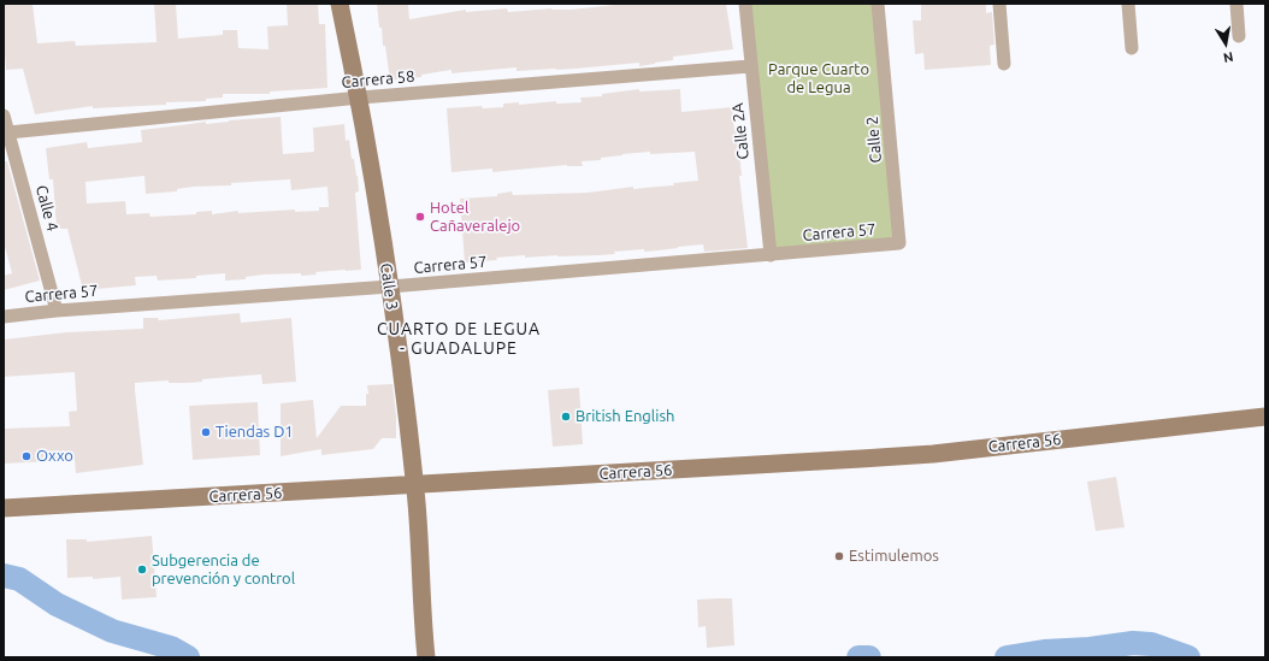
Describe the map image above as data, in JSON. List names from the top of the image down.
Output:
{
  "streets": {
    "street": [
      "Carrera 58",
      "Calle 2A",
      "Calle 2",
      "Calle 4",
      "Carrera 57",
      "Calle 3",
      "Carrera 56"
    ]
  },
  "crossings": [
    ["Carrera 58", "Calle 2A"],
    ["Carrera 58", "Calle 4"],
    ["Carrera 58", "Calle 3"],
    ["Calle 2A", "Carrera 57"],
    ["Calle 2", "Carrera 57"],
    ["Calle 4", "Carrera 57"],
    ["Carrera 57", "Calle 3"],
    ["Calle 3", "Carrera 56"]
  ],
  "districts": ["CUARTO DE LEGUA - GUADALUPE"],
  "parks": ["Parque Cuarto de Legua"],
  "places": [
    "Hotel Cañaveralejo",
    "British English",
    "Tiendas D1",
    "Oxxo",
    "Estimulemos",
    "Subgerencia de prevención y control"
  ],
  "north": "bottom"
}
